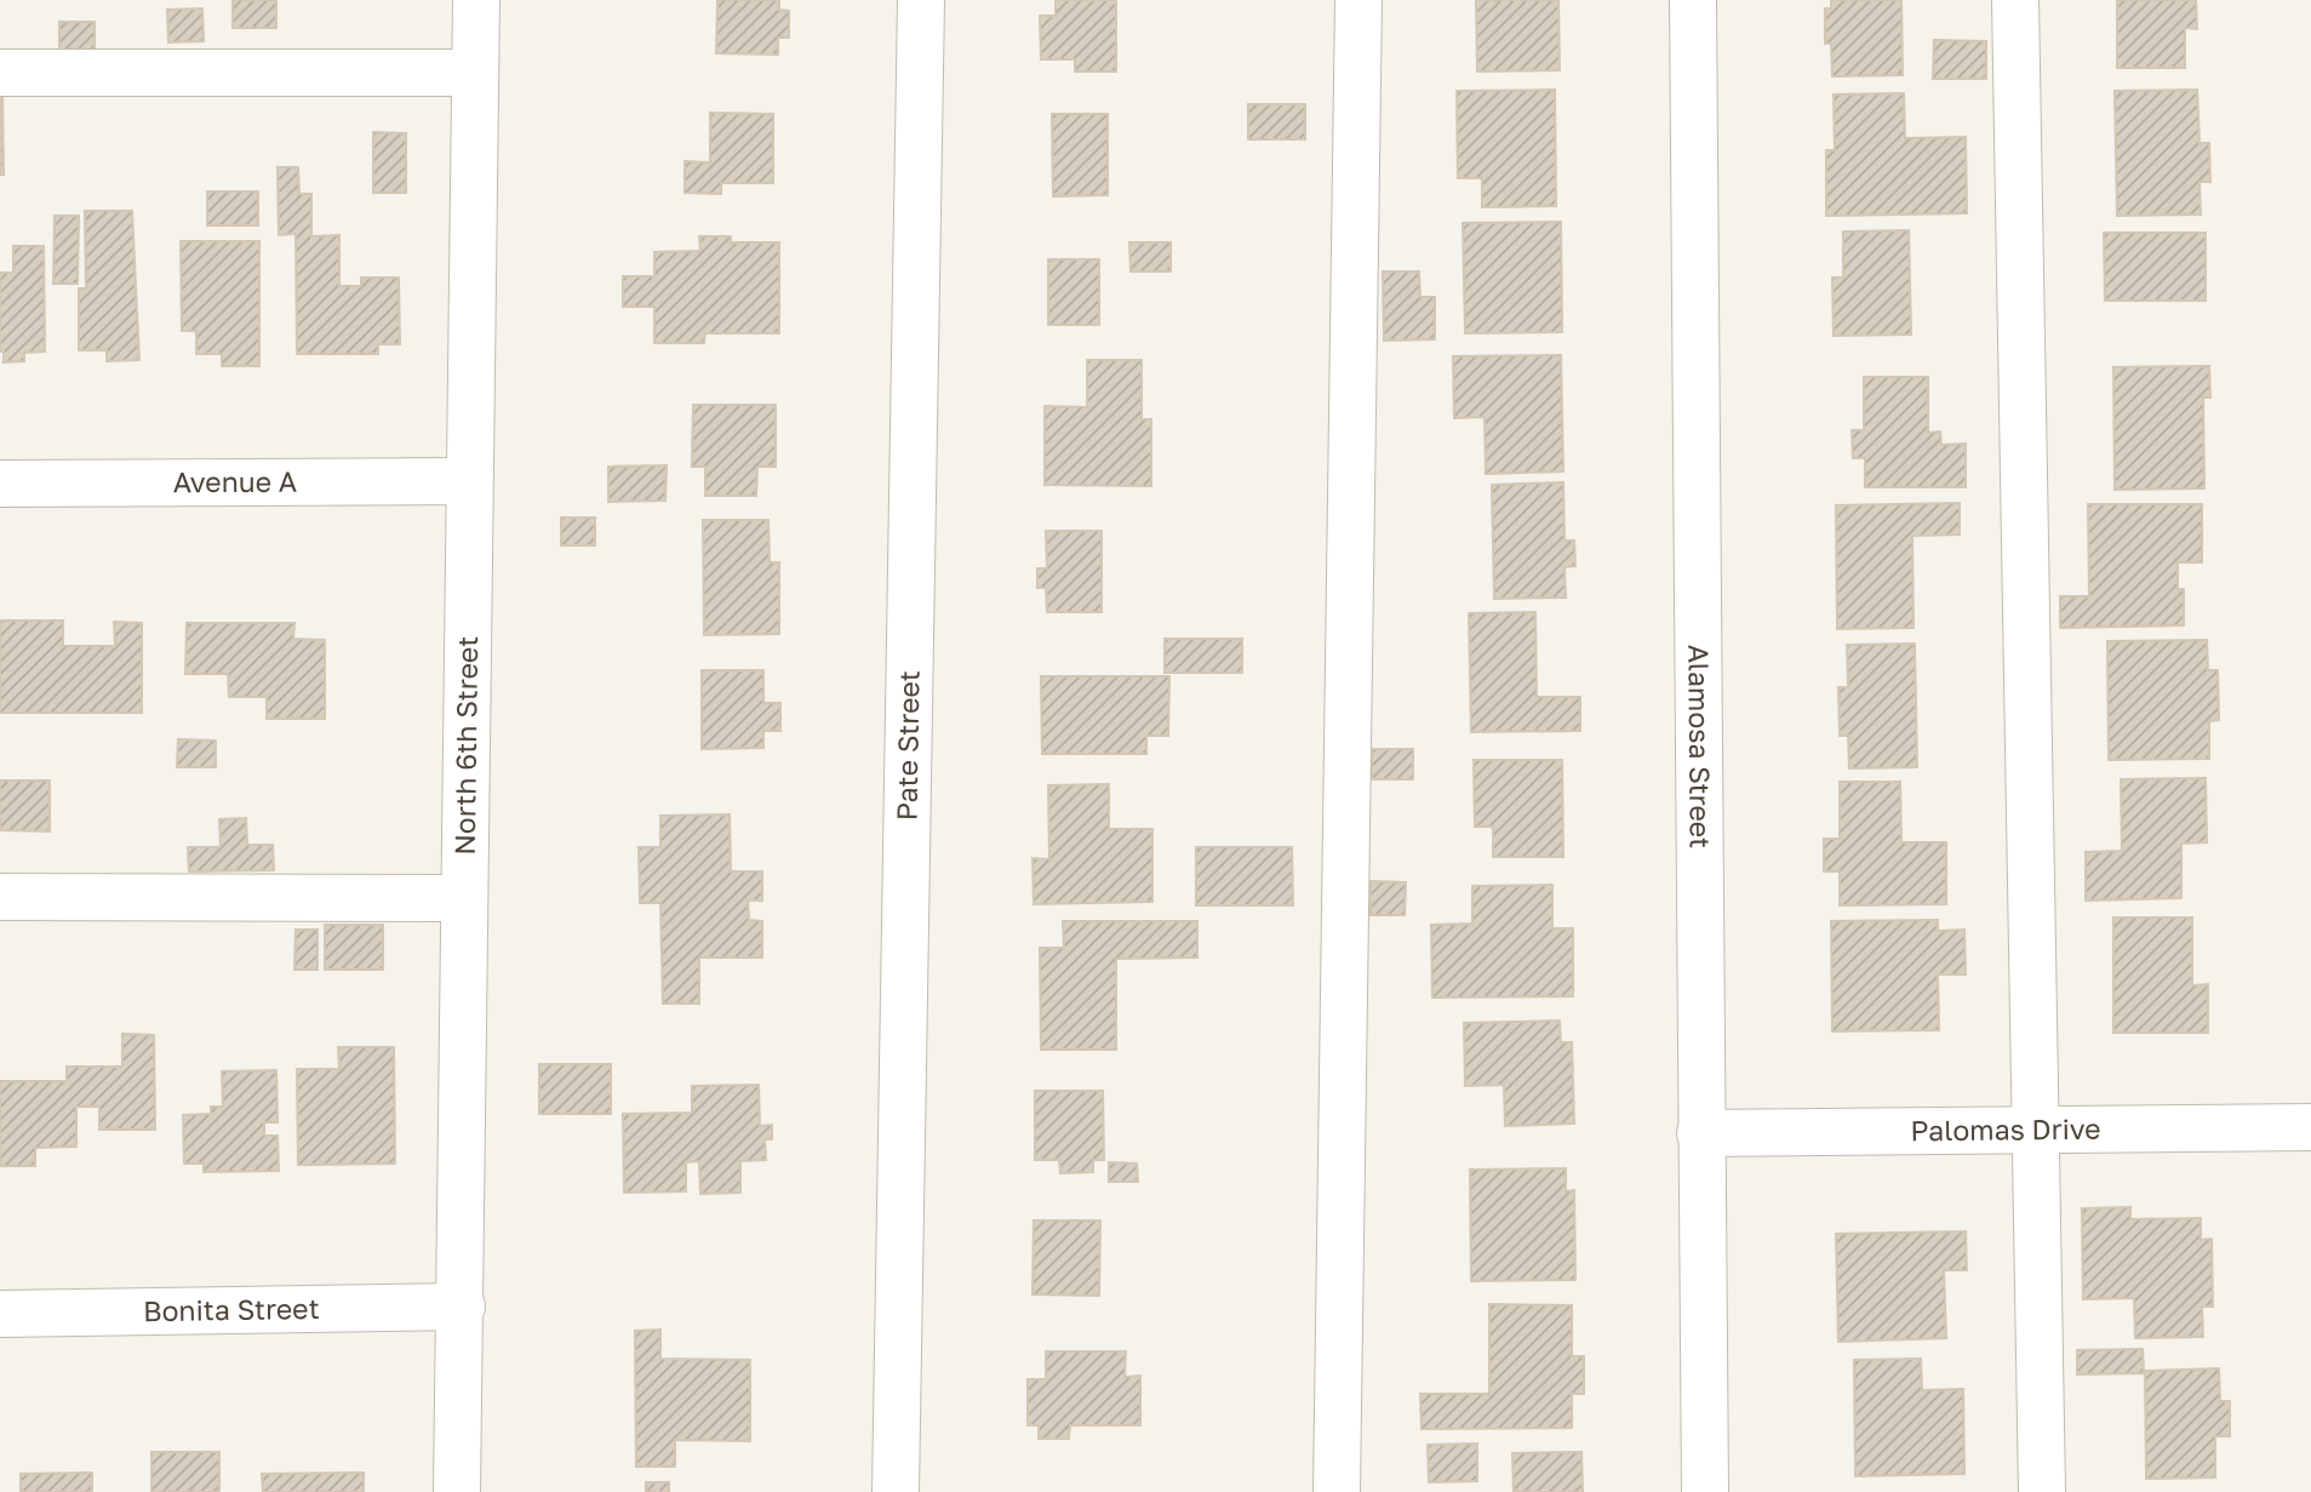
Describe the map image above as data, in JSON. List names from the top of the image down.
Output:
{
  "streets": {
    "street": [
      "Avenue A",
      "North 6th Street",
      "Pate Street",
      "Alamosa Street",
      "Palomas Drive",
      "Bonita Street"
    ]
  },
  "crossings": [
    ["Avenue A", "North 6th Street"],
    ["North 6th Street", "Bonita Street"],
    ["Alamosa Street", "Palomas Drive"]
  ]
}
